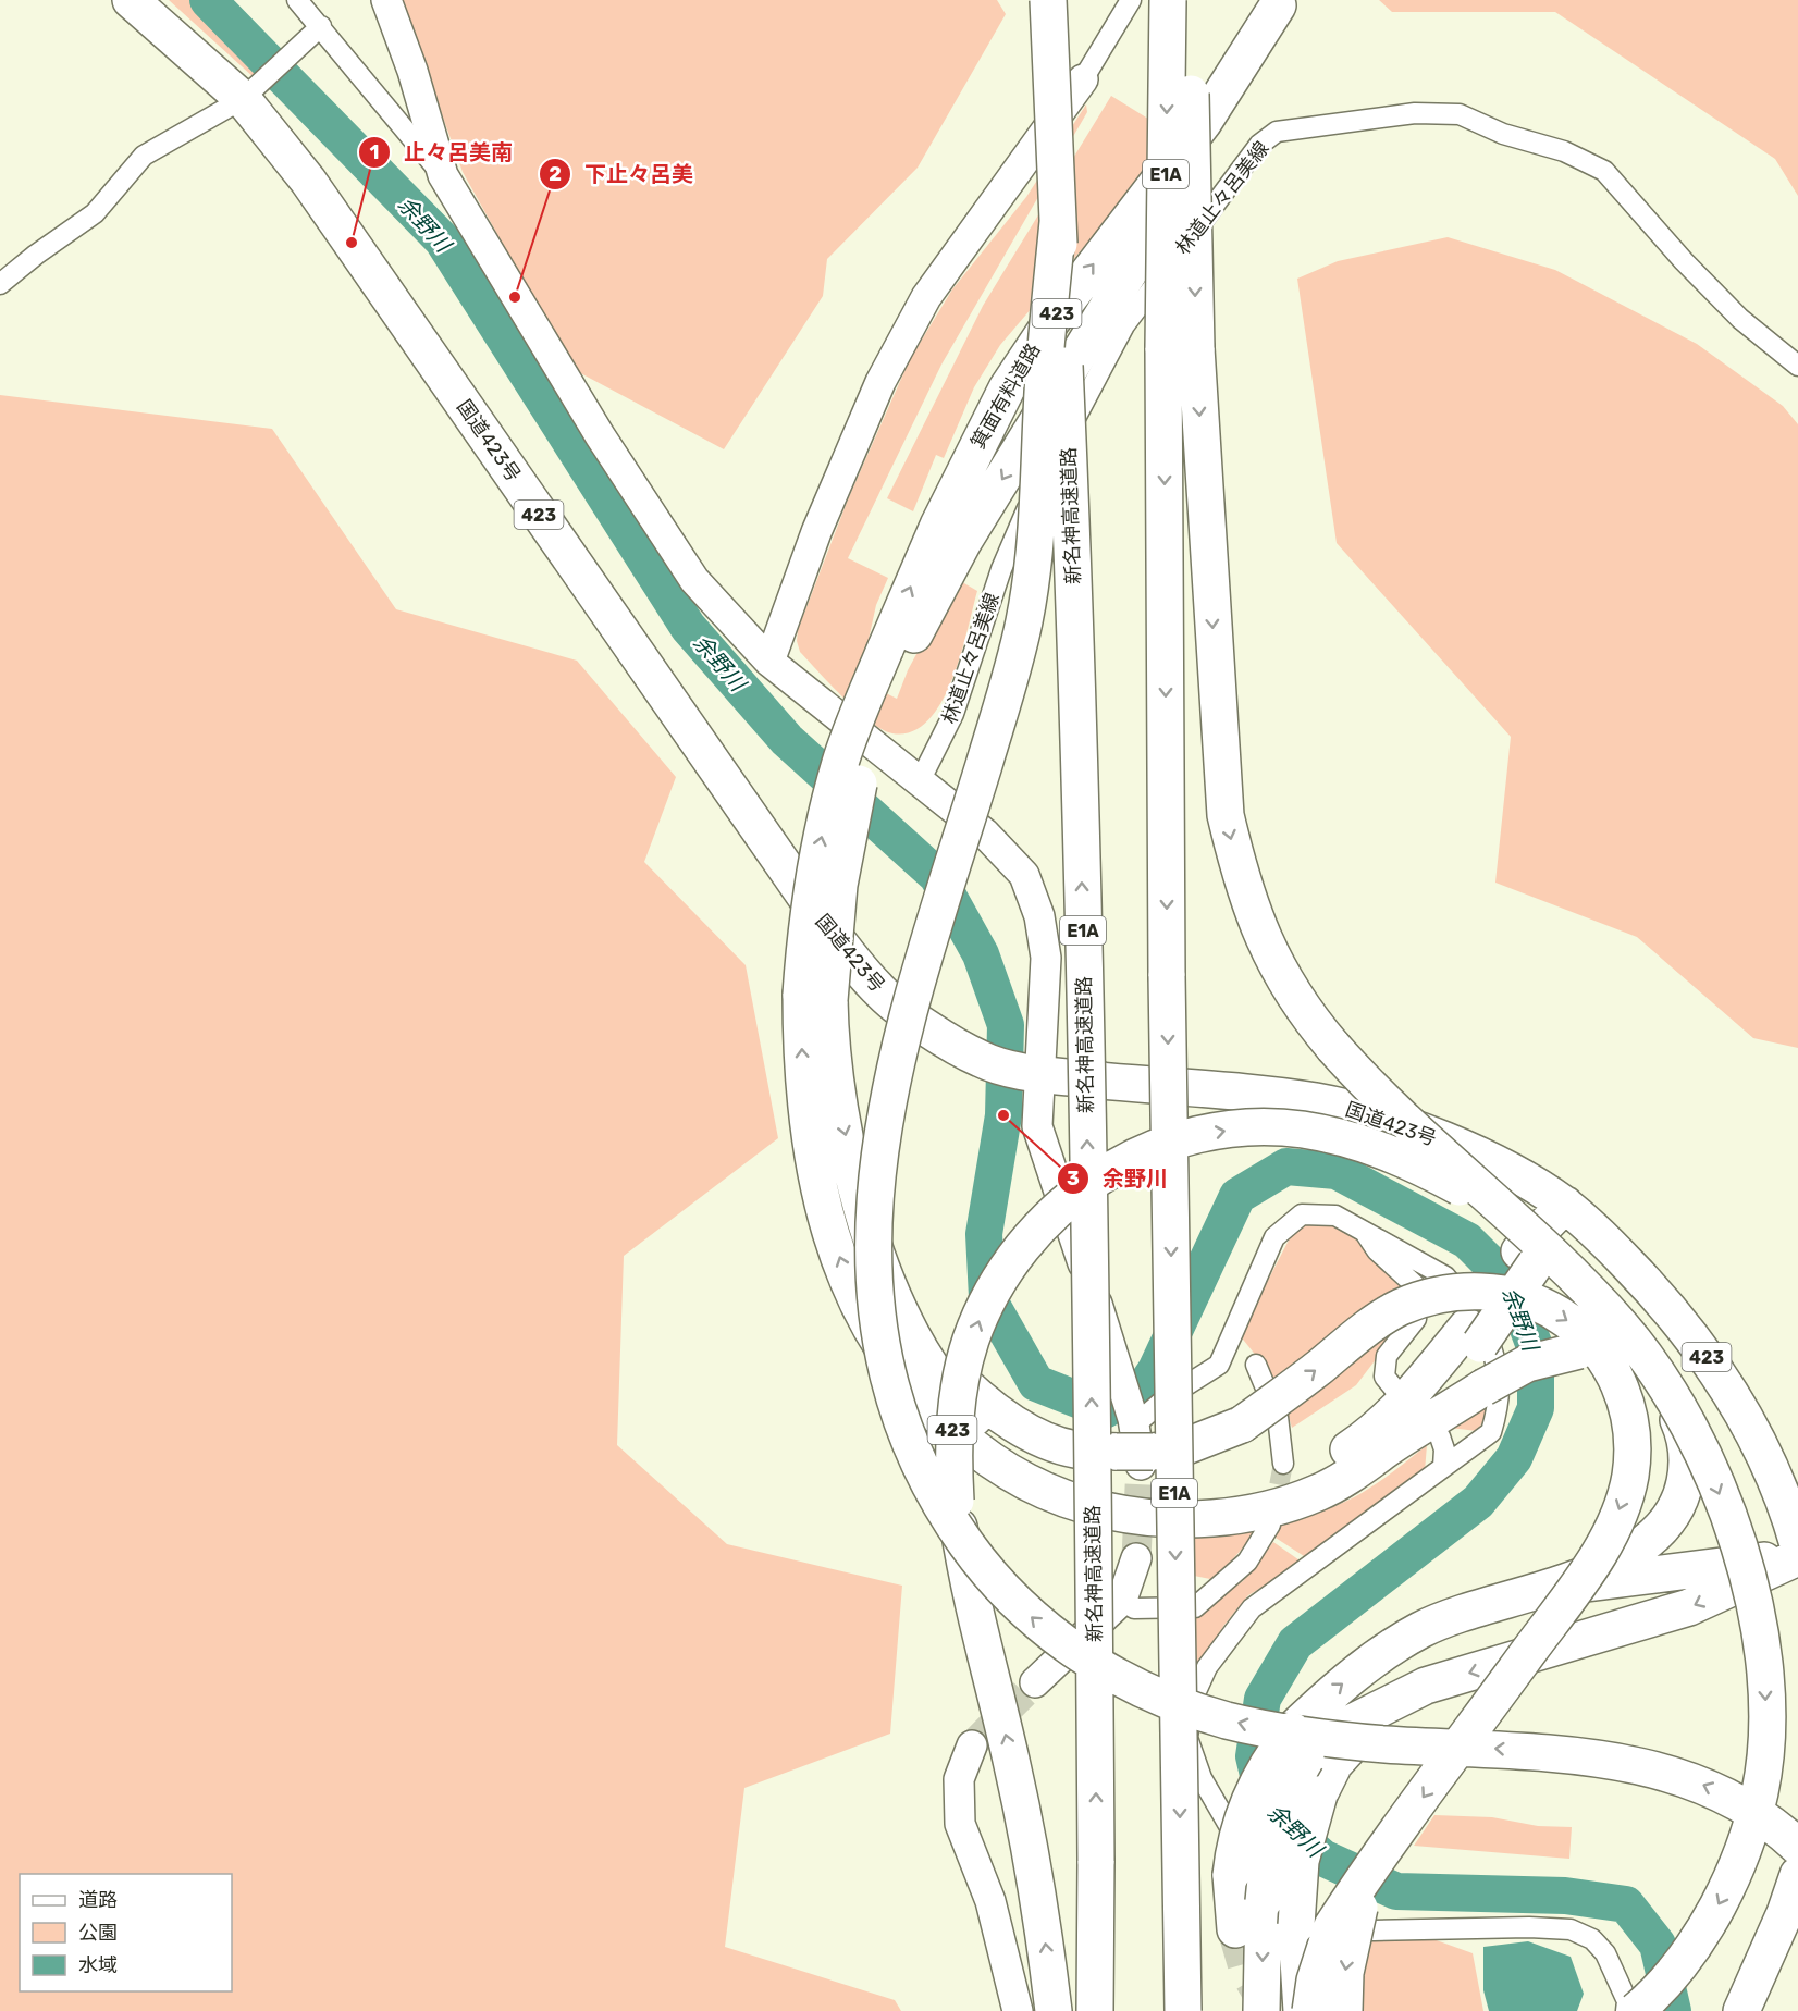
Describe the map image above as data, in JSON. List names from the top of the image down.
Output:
{
  "streets": {
    "highway": [
      "E1A",
      "423",
      "箕面有料道路",
      "国道423号",
      "新名神高速道路"
    ],
    "street": ["林道止々呂美線"]
  },
  "crossings": [
    ["423", "箕面有料道路"],
    ["423", "国道423号"]
  ],
  "water": ["余野川"],
  "places": ["止々呂美南", "下止々呂美", "余野川"],
  "legend": ["道路", "公園", "水域"]
}
